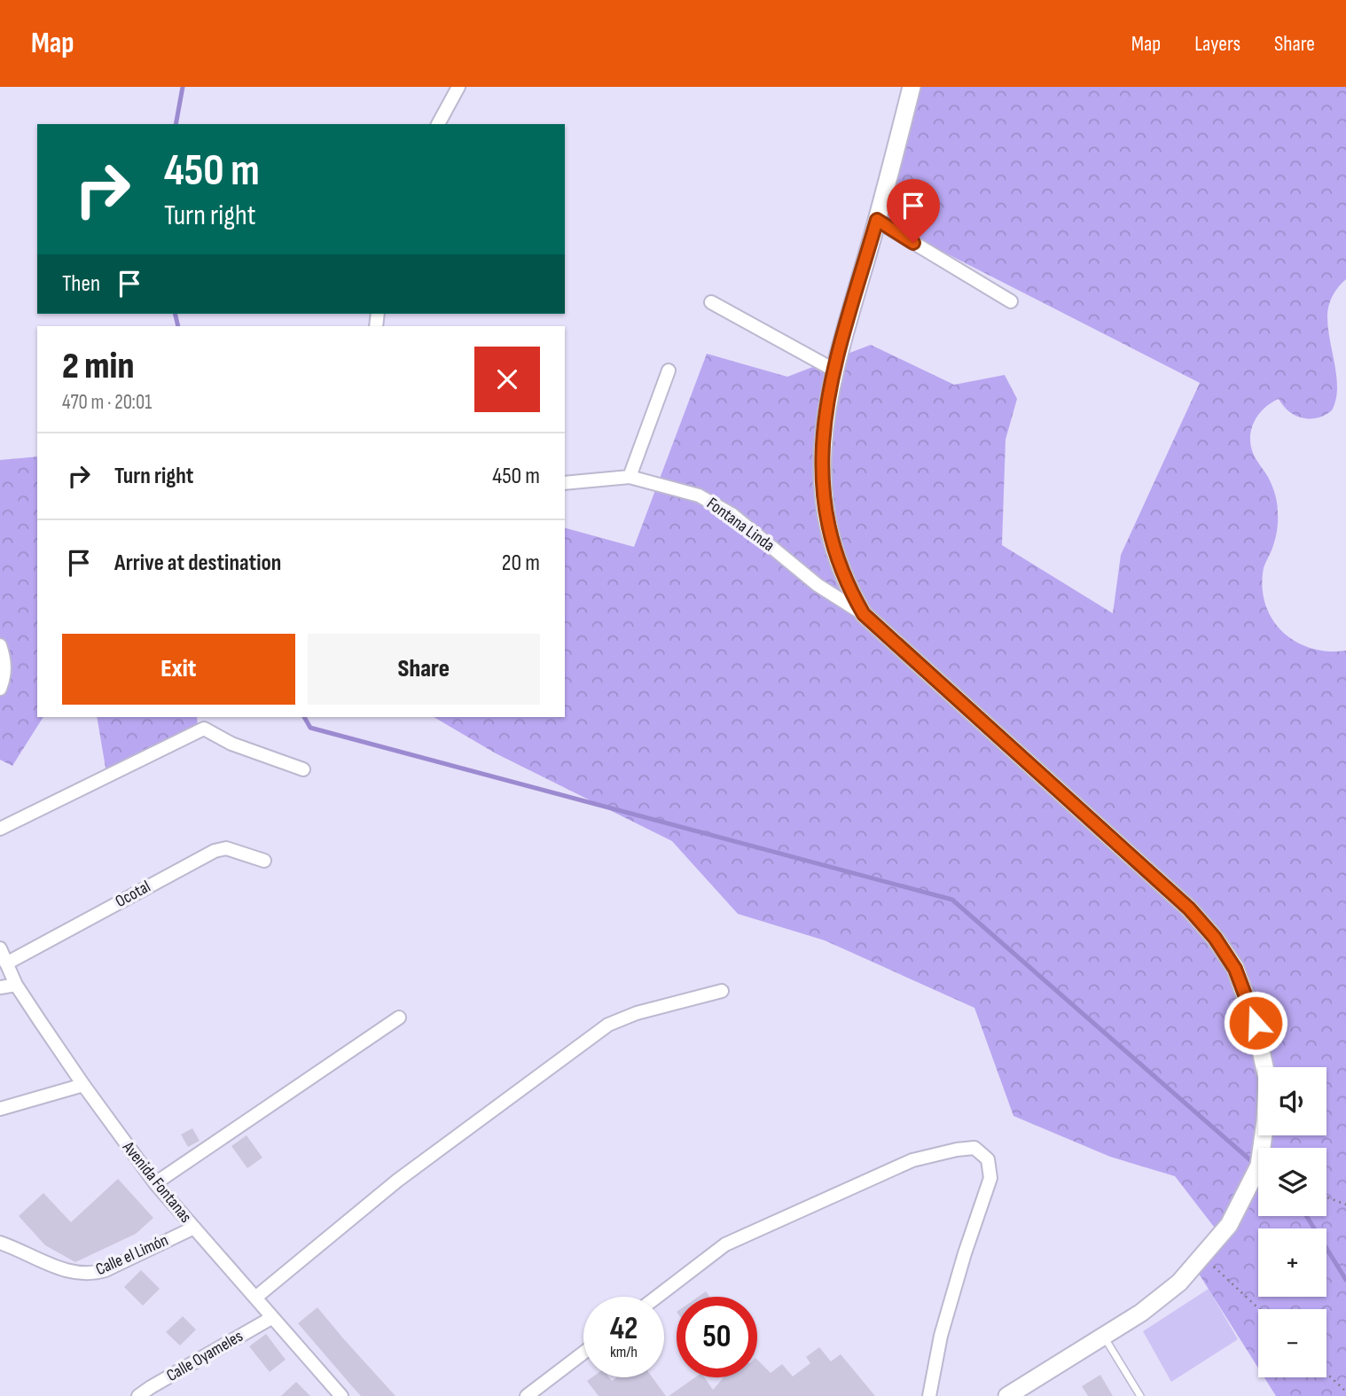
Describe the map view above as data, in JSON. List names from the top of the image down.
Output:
{
  "streets": {
    "street": [
      "Fontana Linda",
      "Ocotal",
      "Avenida Fontanas",
      "Calle el Limón",
      "Calle Oyameles"
    ]
  },
  "crossings": [
    ["Ocotal", "Avenida Fontanas"],
    ["Avenida Fontanas", "Calle el Limón"],
    ["Avenida Fontanas", "Calle Oyameles"]
  ],
  "page": {
    "header": "Map",
    "nav": ["Map", "Layers", "Share"],
    "turn": ["450 m", "Turn right"],
    "then": "Then",
    "heading": ["2 min", "470 m · 20:01"],
    "list": [
      {
        "name": "Turn right",
        "value": "450 m"
      },
      {
        "name": "Arrive at destination",
        "value": "20 m"
      }
    ],
    "buttons": ["Exit", "Share"],
    "map_buttons": ["+", "−"],
    "speed": "42 km/h",
    "limit": "50"
  }
}
